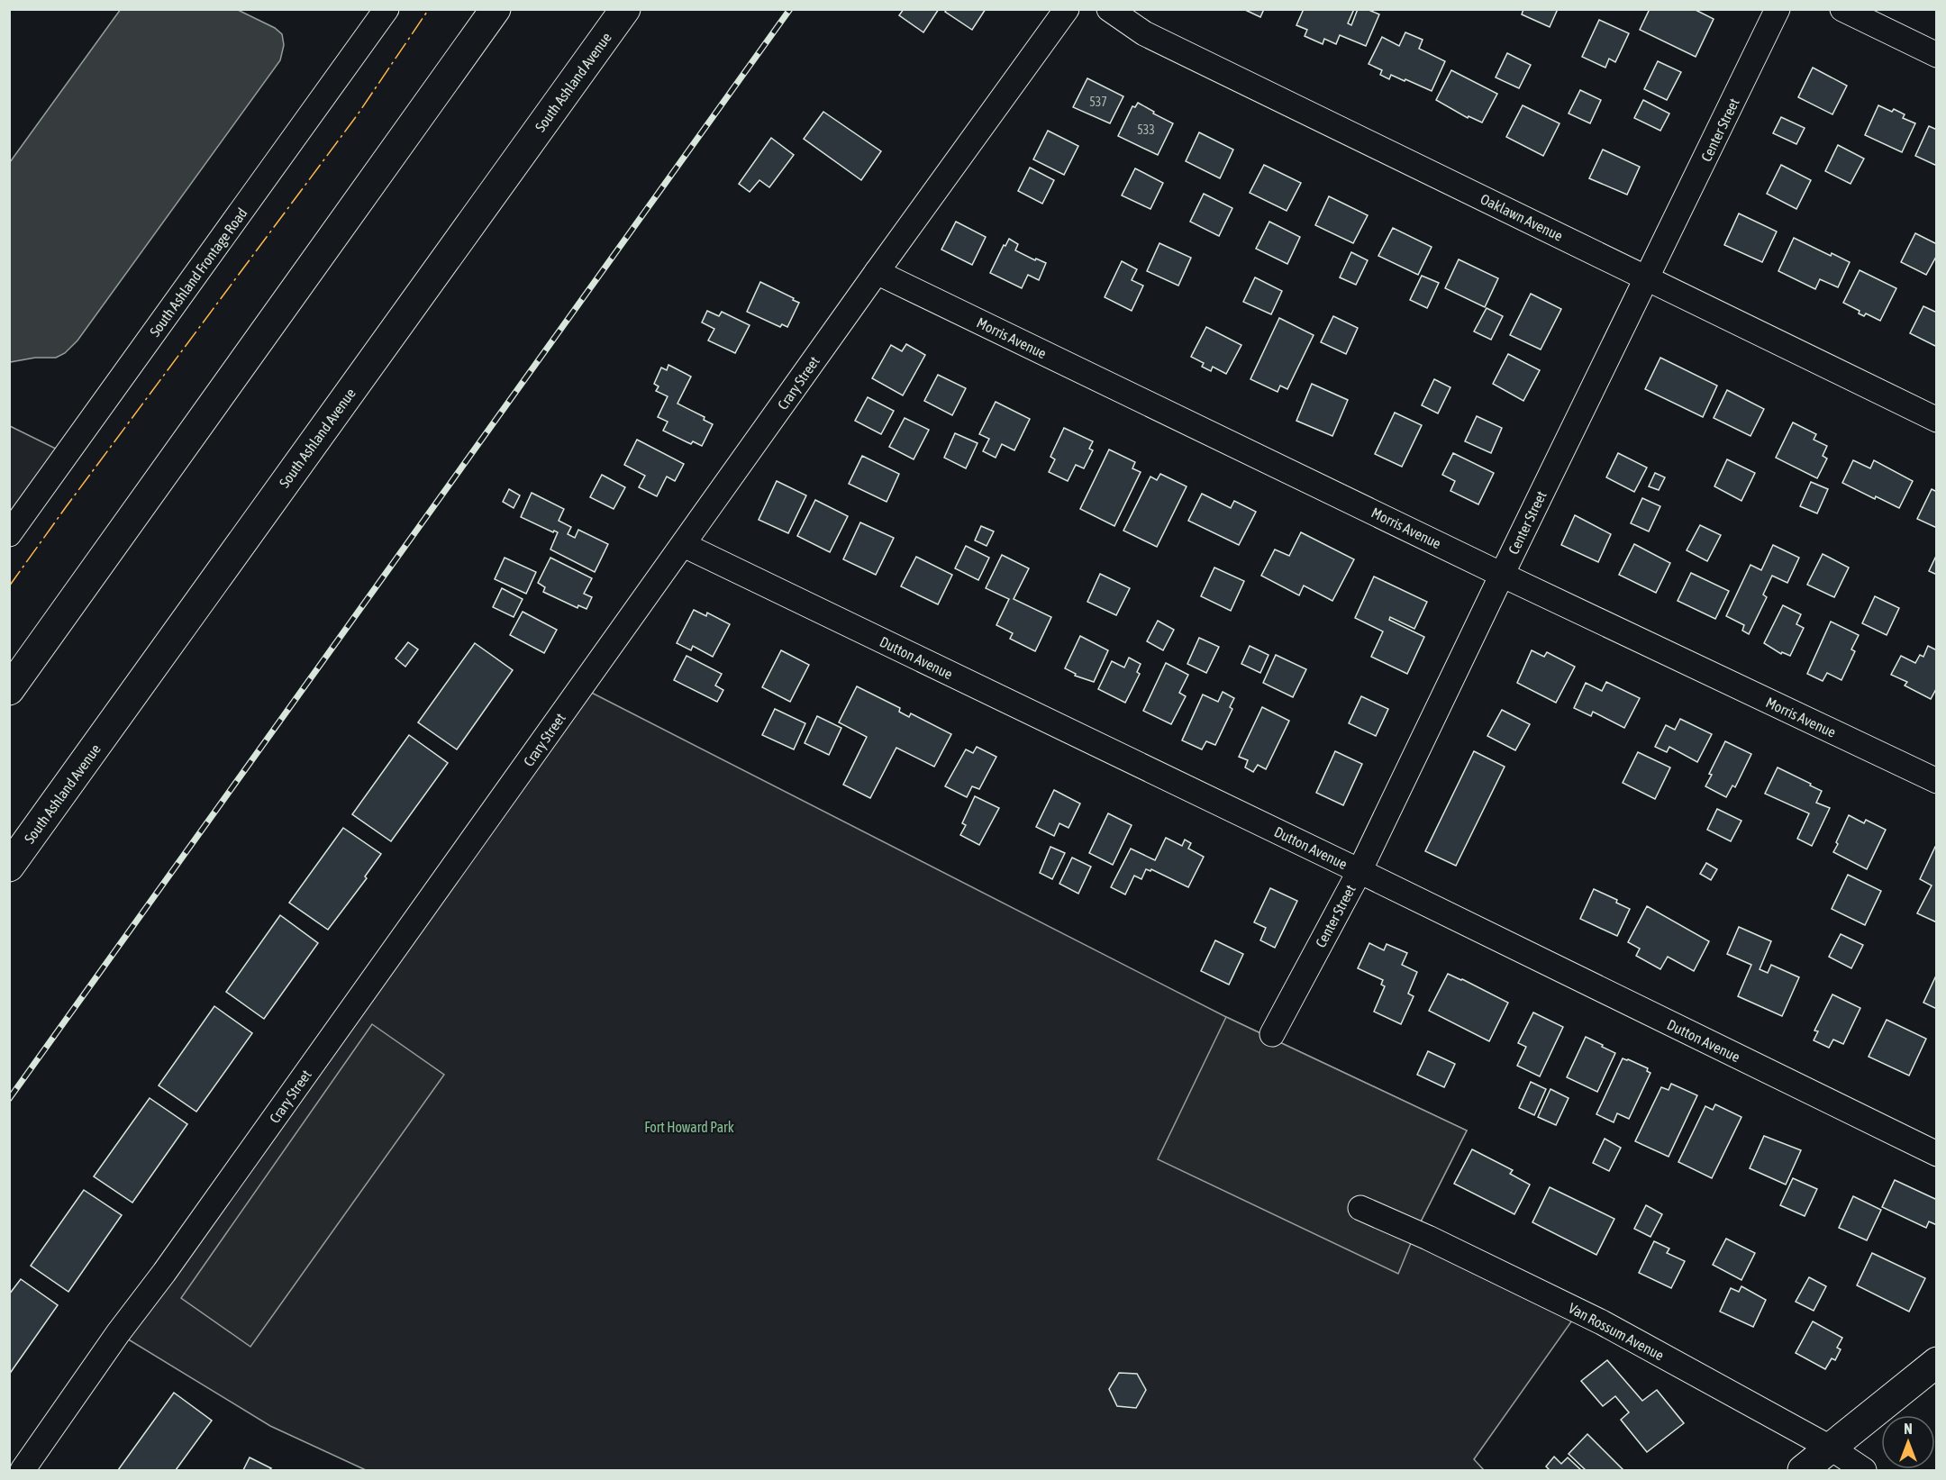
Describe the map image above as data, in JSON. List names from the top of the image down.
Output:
{
  "streets": {
    "main road": ["South Ashland Avenue"],
    "street": [
      "Center Street",
      "Oaklawn Avenue",
      "South Ashland Frontage Road",
      "Morris Avenue",
      "Crary Street",
      "Dutton Avenue",
      "Van Rossum Avenue"
    ]
  },
  "crossings": [
    ["Center Street", "Oaklawn Avenue"],
    ["Center Street", "Morris Avenue"],
    ["Center Street", "Dutton Avenue"],
    ["Morris Avenue", "Crary Street"],
    ["Crary Street", "Dutton Avenue"]
  ],
  "parks": ["Fort Howard Park"],
  "house_numbers": ["537", "533"],
  "north": "top"
}
